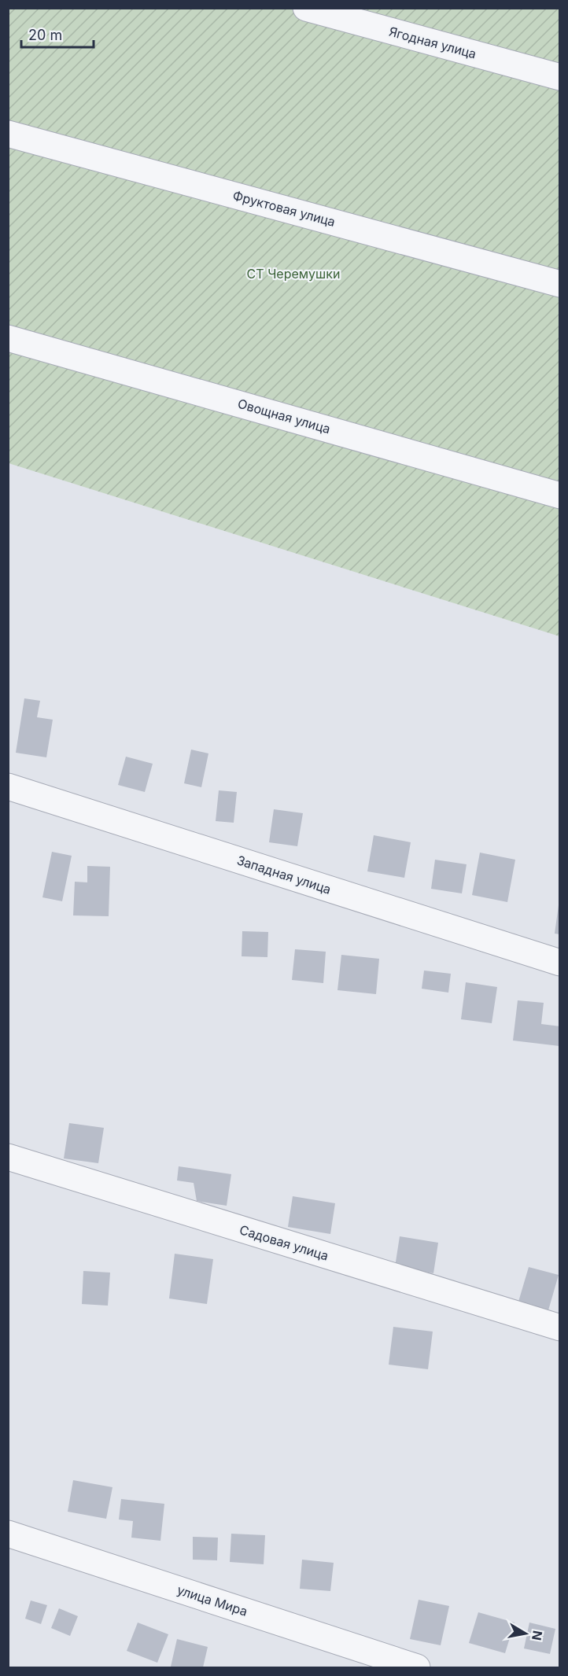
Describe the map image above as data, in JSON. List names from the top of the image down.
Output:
{
  "streets": {
    "street": [
      "Ягодная улица",
      "Фруктовая улица",
      "Овощная улица",
      "Западная улица",
      "Садовая улица",
      "улица Мира"
    ]
  },
  "parks": ["СТ Черемушки"],
  "scale_bar": "20 m",
  "north": "right"
}
